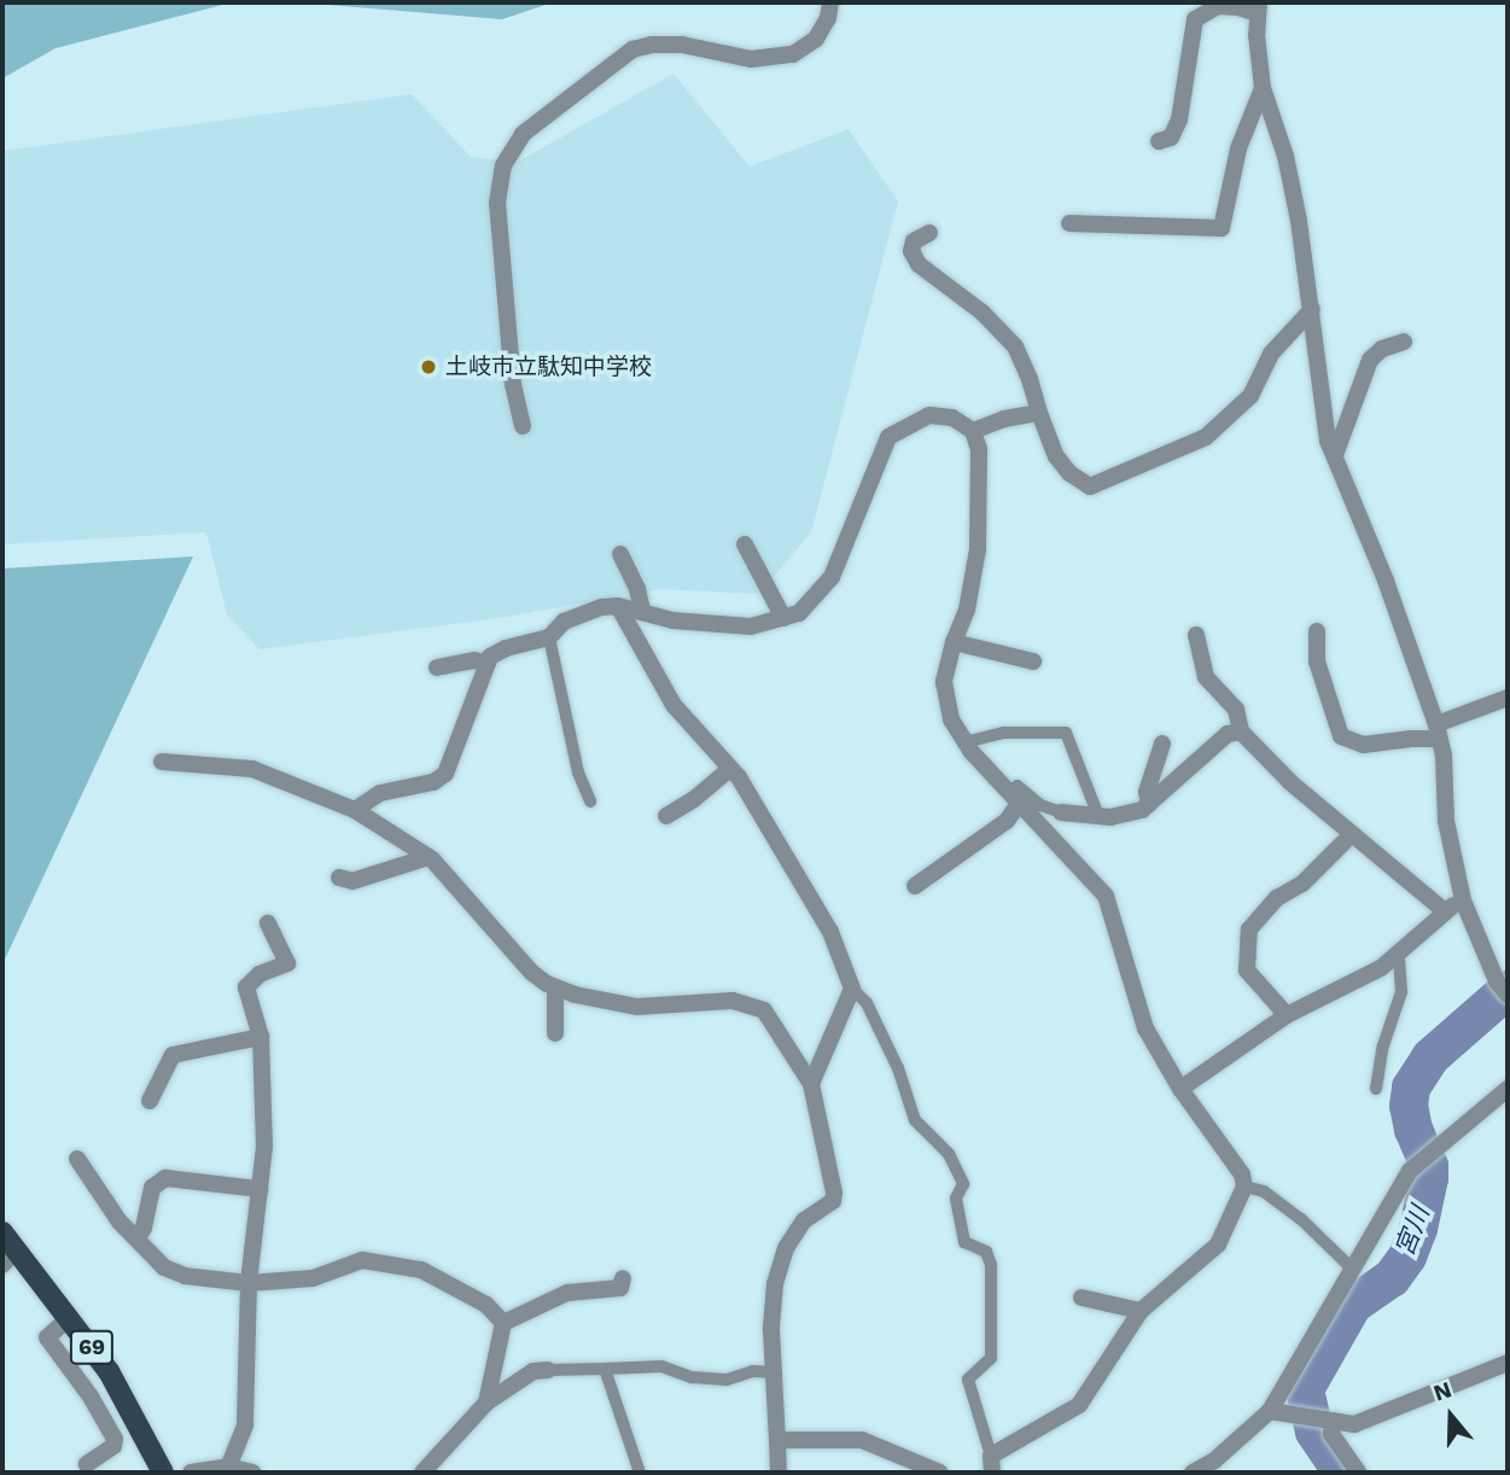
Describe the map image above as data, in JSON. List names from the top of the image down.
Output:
{
  "streets": {
    "main road": ["69"]
  },
  "water": ["宮川"],
  "places": ["土岐市立駄知中学校"],
  "north": "top"
}
